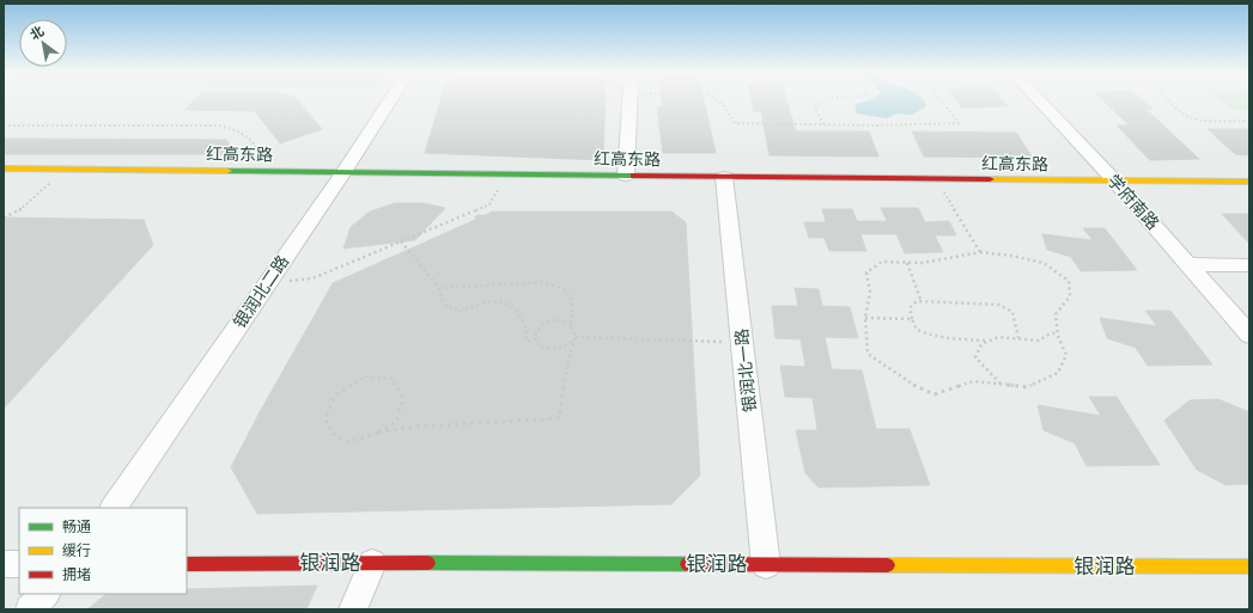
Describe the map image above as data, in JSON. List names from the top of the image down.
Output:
{
  "streets": {
    "street": [
      "红高东路",
      "学府南路",
      "银润北二路",
      "银润北一路",
      "银润路"
    ]
  },
  "crossings": [
    ["红高东路", "学府南路"],
    ["红高东路", "银润北二路"],
    ["红高东路", "银润北一路"],
    ["银润北一路", "银润路"]
  ],
  "legend": ["畅通", "缓行", "拥堵"],
  "north": "top left"
}
